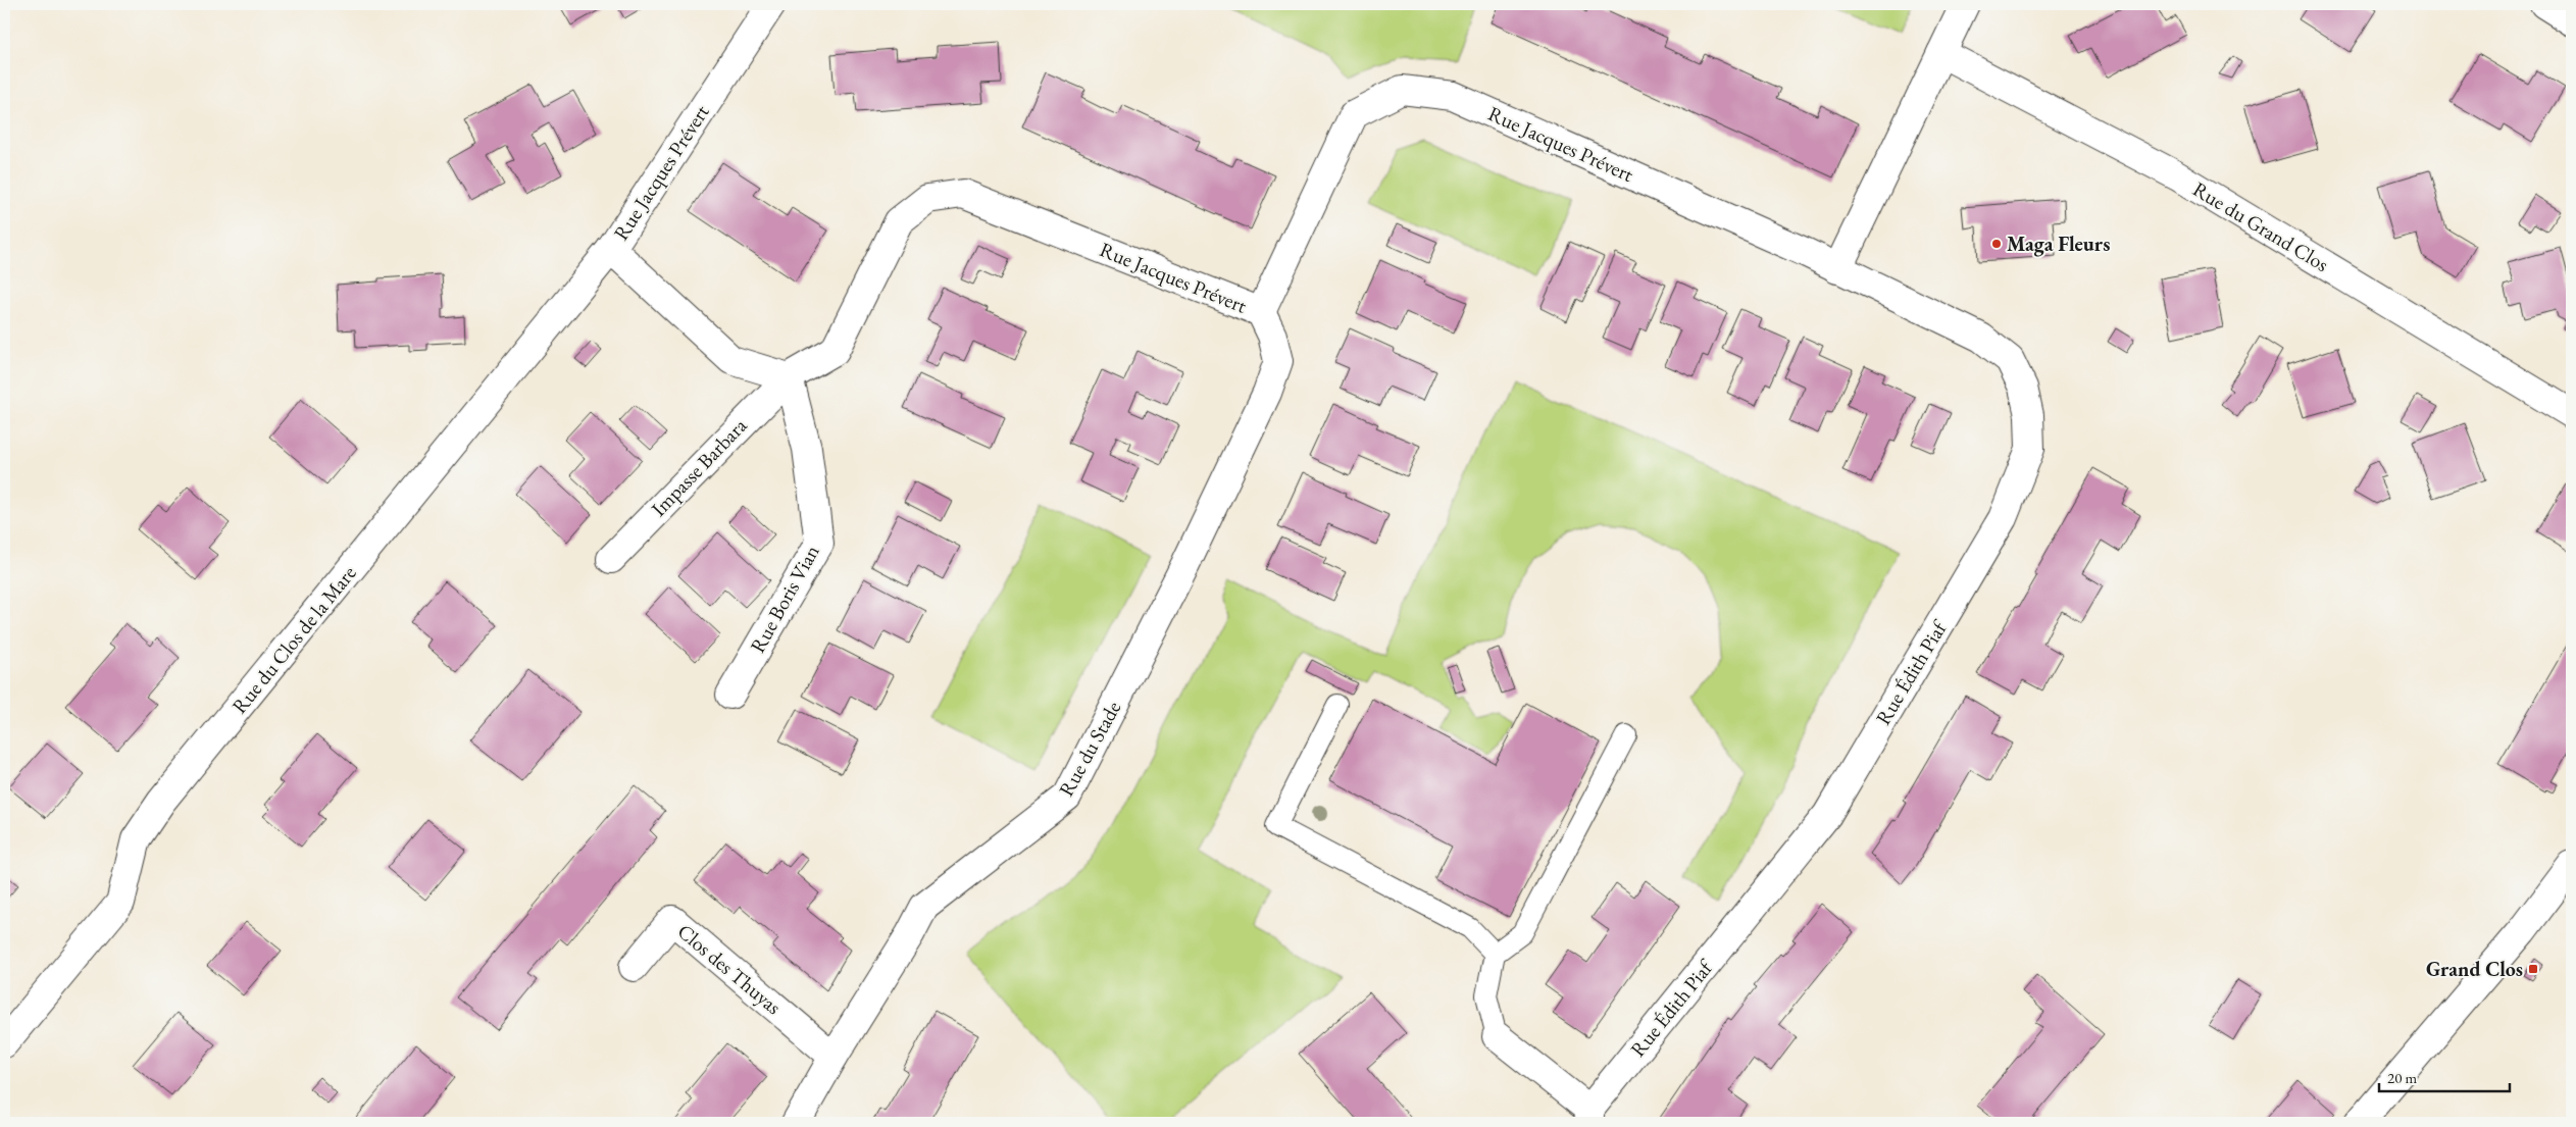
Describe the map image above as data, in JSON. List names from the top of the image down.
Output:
{
  "streets": {
    "street": [
      "Rue Jacques Prévert",
      "Rue du Grand Clos",
      "Impasse Barbara",
      "Rue Boris Vian",
      "Rue du Clos de la Mare",
      "Rue Édith Piaf",
      "Rue du Stade",
      "Clos des Thuyas"
    ]
  },
  "crossings": [
    ["Rue Jacques Prévert", "Impasse Barbara"],
    ["Rue Jacques Prévert", "Rue Boris Vian"],
    ["Rue Jacques Prévert", "Rue du Clos de la Mare"],
    ["Rue Jacques Prévert", "Rue Édith Piaf"],
    ["Rue Jacques Prévert", "Rue du Stade"],
    ["Impasse Barbara", "Rue Boris Vian"],
    ["Rue du Stade", "Clos des Thuyas"]
  ],
  "places": {
    "other": ["Maga Fleurs"],
    "transit": ["Grand Clos"]
  },
  "scale_bar": "20 m"
}
